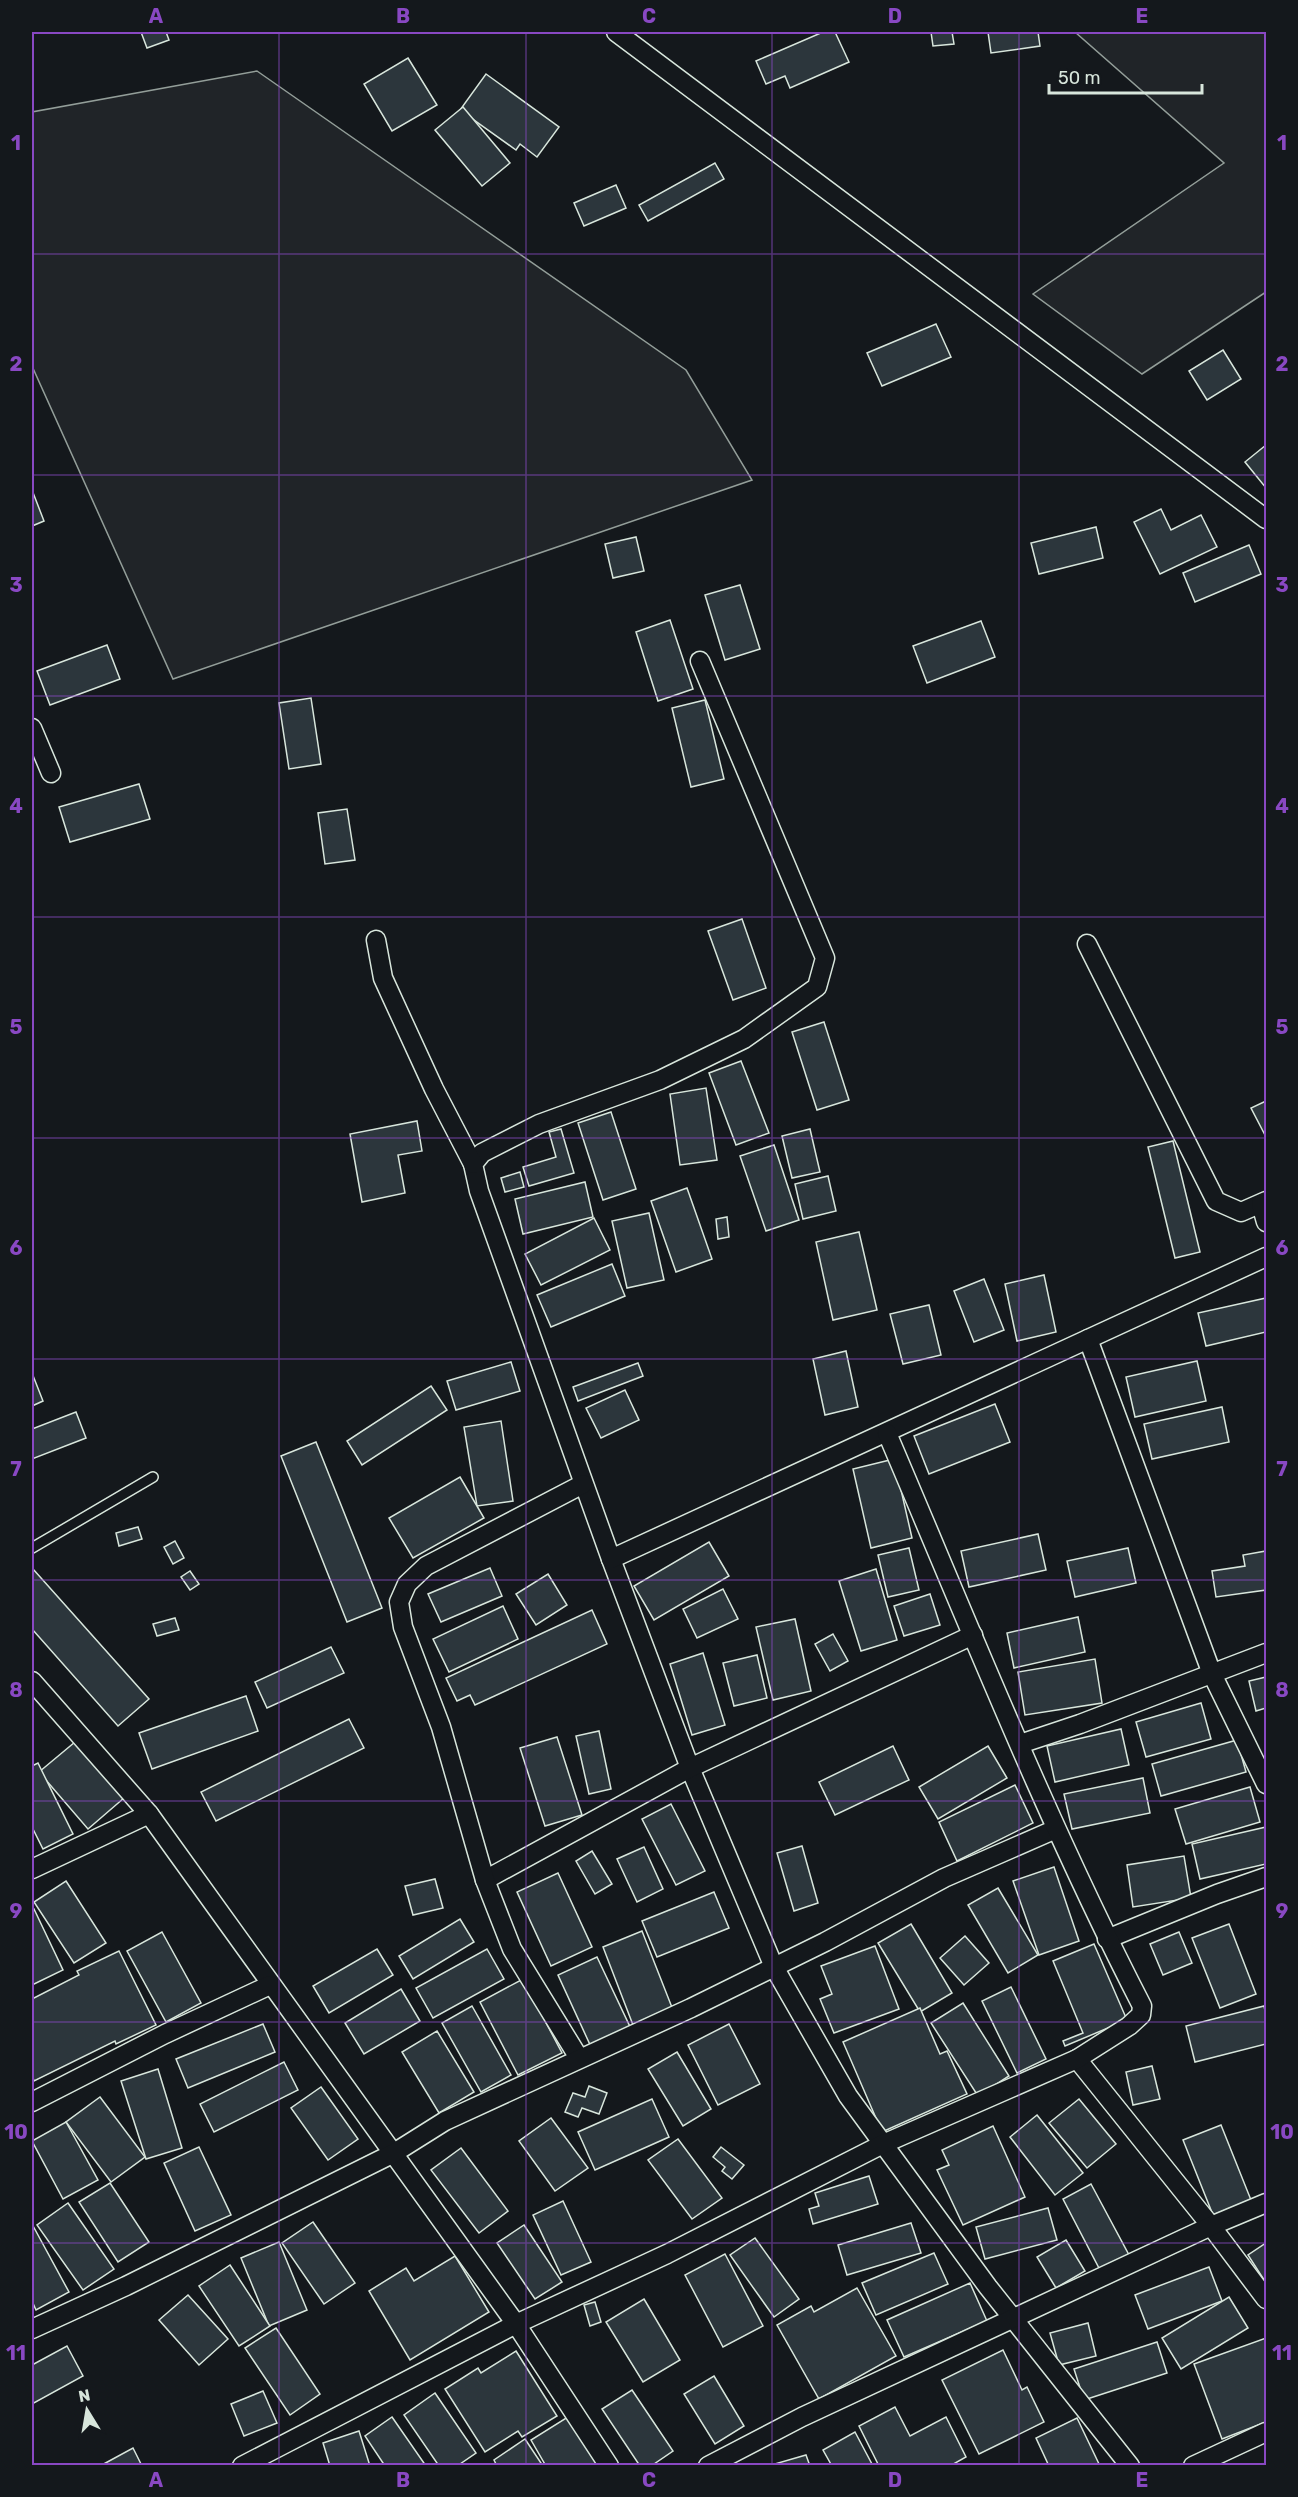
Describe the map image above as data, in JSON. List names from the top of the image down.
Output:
{
  "scale_bar": "50 m",
  "north": "top",
  "grid": {
    "columns": [
      "A",
      "B",
      "C",
      "D",
      "E"
    ],
    "rows": [
      "1",
      "2",
      "3",
      "4",
      "5",
      "6",
      "7",
      "8",
      "9",
      "10",
      "11"
    ]
  }
}
